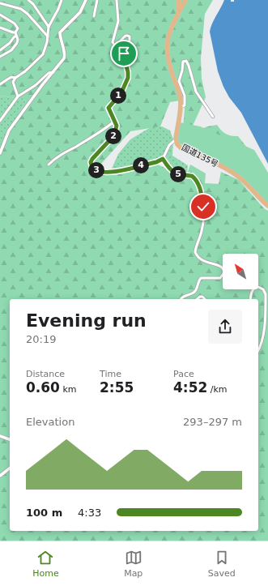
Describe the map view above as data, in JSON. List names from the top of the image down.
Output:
{
  "streets": {
    "highway": ["国道135号"]
  },
  "north": "top left",
  "page": {
    "pins": [
      "1",
      "2",
      "4",
      "3",
      "5"
    ],
    "heading": ["Evening run", "20:19"],
    "stats": [
      ["Distance", "0.60 km"],
      ["Time", "2:55"],
      ["Pace", "4:52 /km"]
    ],
    "chart": ["Elevation", "293–297 m"],
    "list": [
      {
        "name": "100 m",
        "note": "4:33"
      }
    ],
    "tabs": ["Home", "Map", "Saved"]
  }
}
